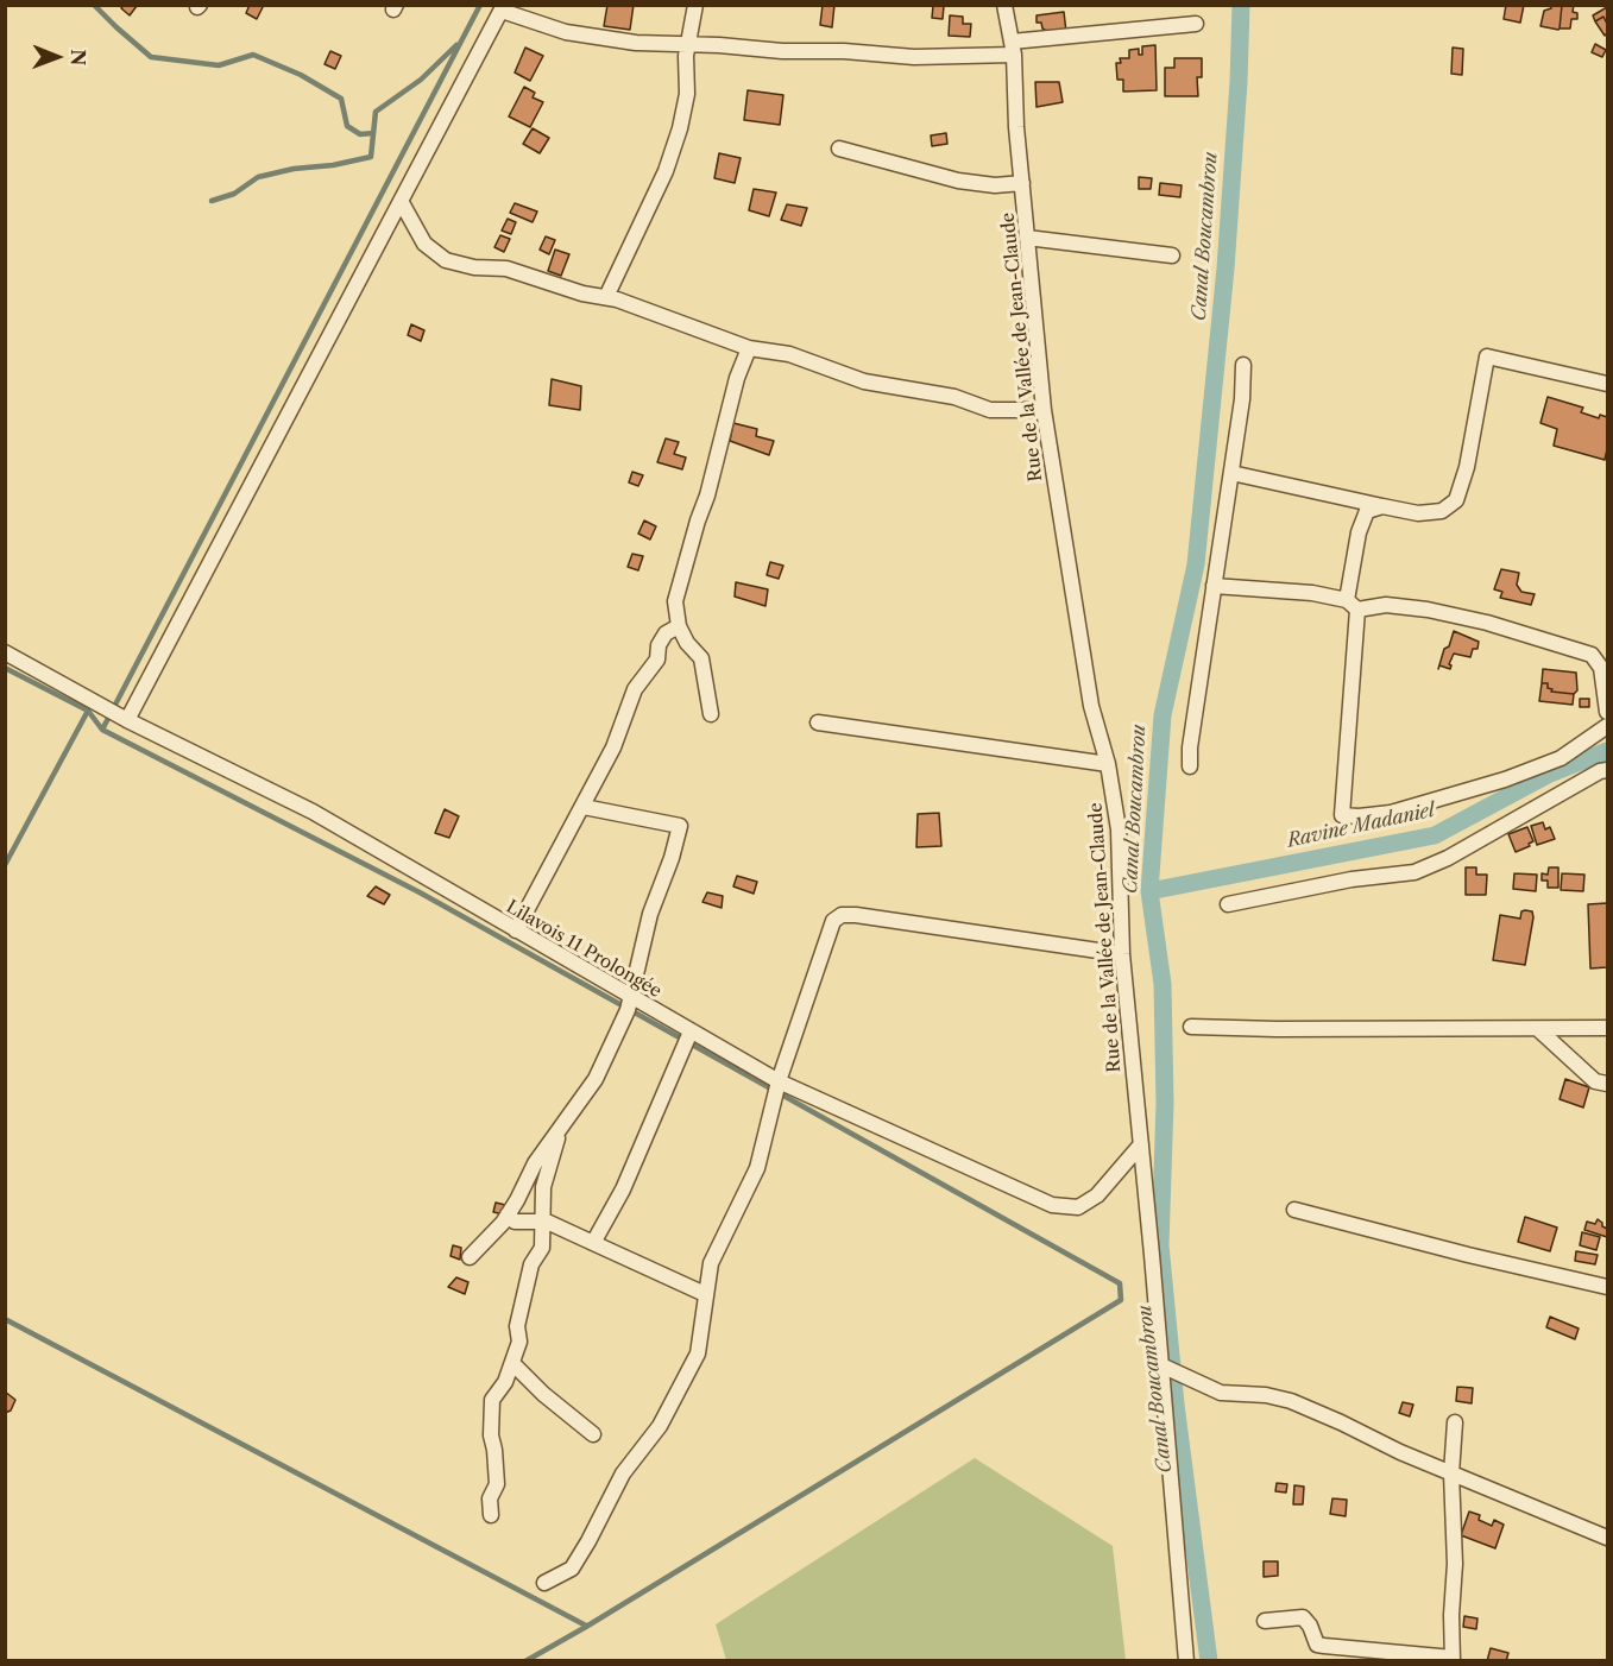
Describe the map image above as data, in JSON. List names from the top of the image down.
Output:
{
  "streets": {
    "street": ["Rue de la Vallée de Jean-Claude", "Lilavois 11 Prolongée"]
  },
  "crossings": [
    ["Rue de la Vallée de Jean-Claude", "Lilavois 11 Prolongée"]
  ],
  "water": ["Canal Boucambrou", "Ravine Madaniel"],
  "north": "right"
}
